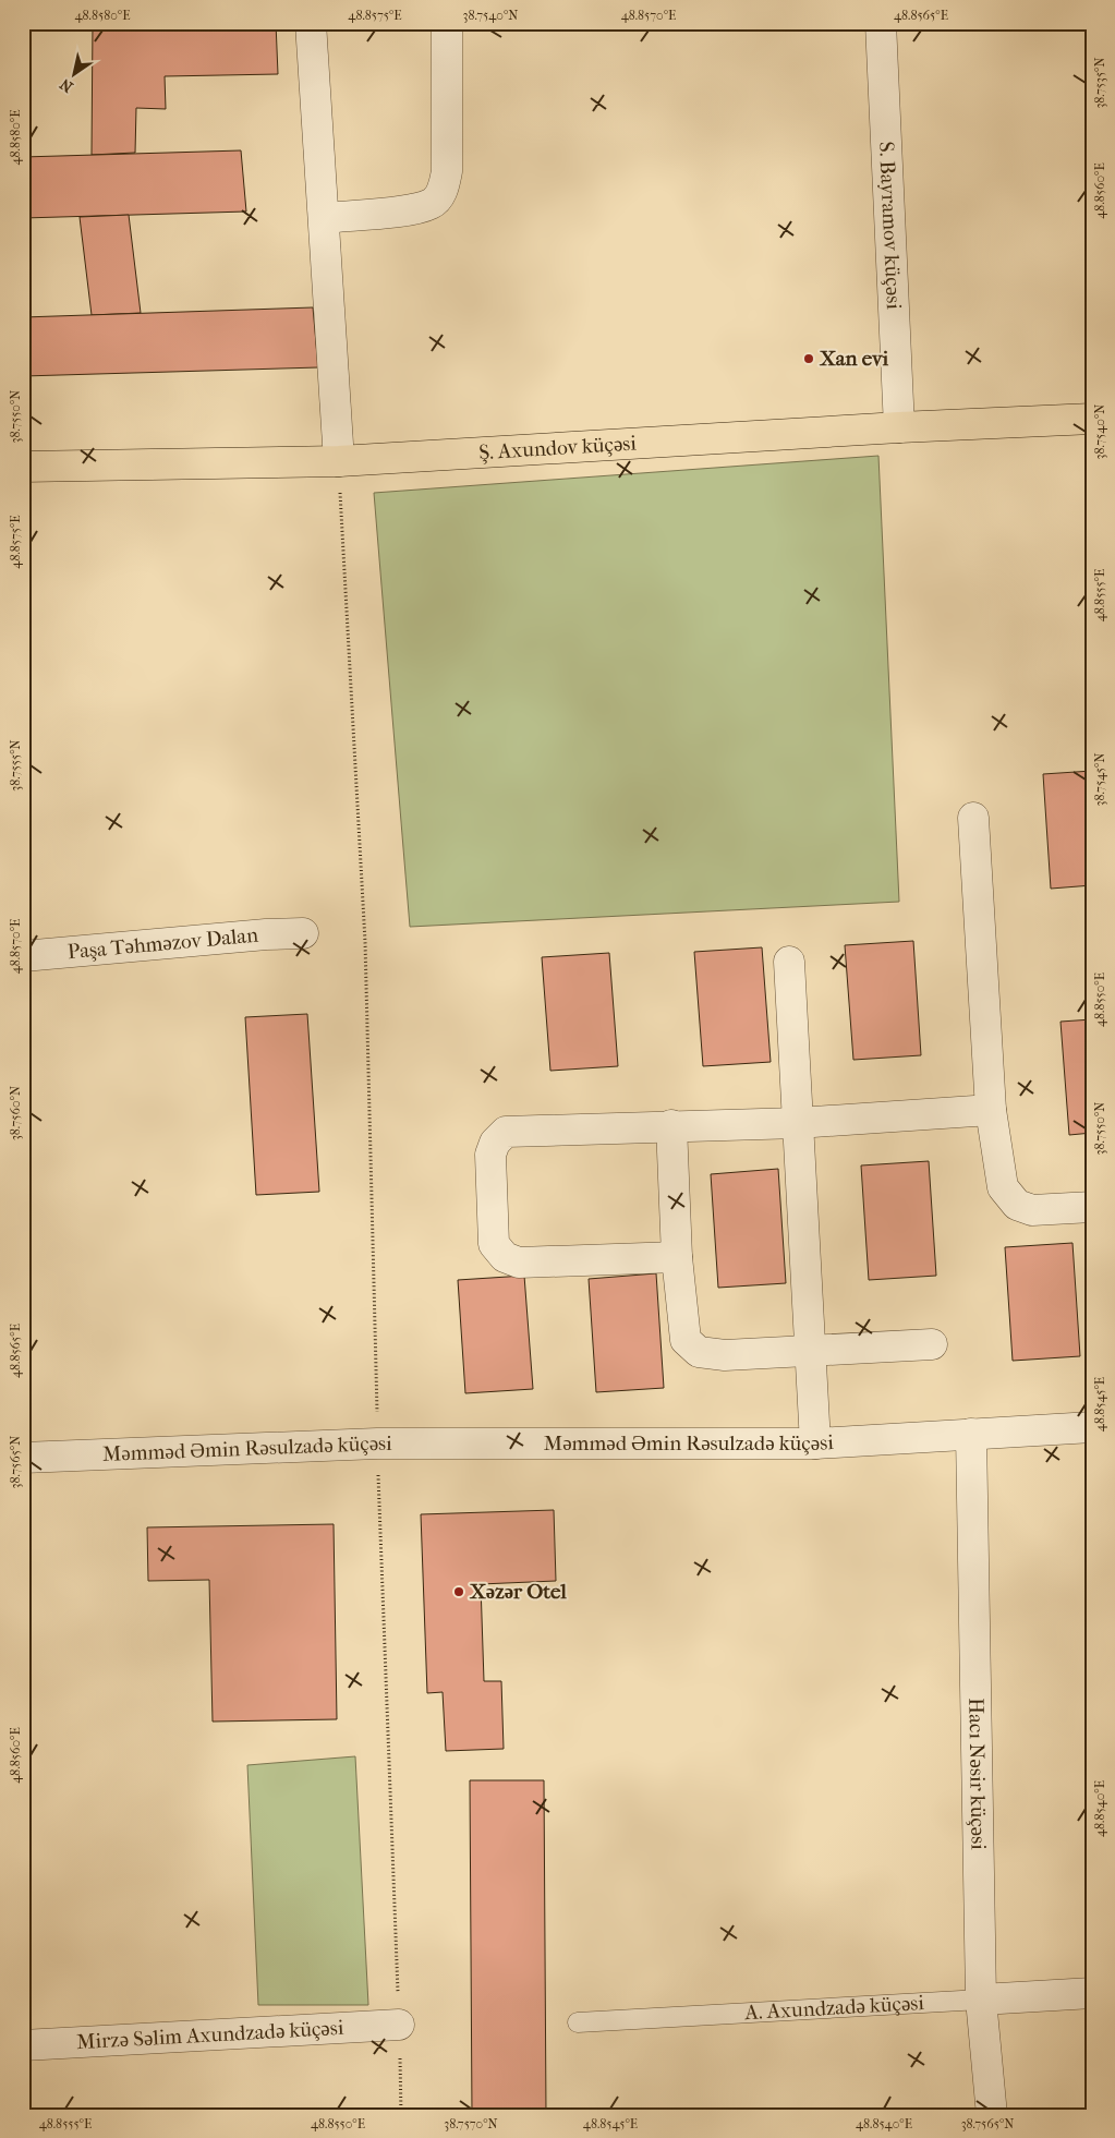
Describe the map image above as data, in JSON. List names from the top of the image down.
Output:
{
  "streets": {
    "main road": ["Ş. Axundov küçəsi"],
    "street": [
      "S. Bayramov küçəsi",
      "Paşa Təhməzov Dalan",
      "Məmməd Əmin Rəsulzadə küçəsi",
      "Hacı Nəsir küçəsi",
      "A. Axundzadə küçəsi",
      "Mirzə Səlim Axundzadə küçəsi"
    ]
  },
  "crossings": [
    ["S. Bayramov küçəsi", "Ş. Axundov küçəsi"],
    ["Məmməd Əmin Rəsulzadə küçəsi", "Hacı Nəsir küçəsi"],
    ["Hacı Nəsir küçəsi", "A. Axundzadə küçəsi"]
  ],
  "places": ["Xan evi", "Xəzər Otel"],
  "north": "bottom left",
  "coordinates": [
    "48.8580°E",
    "48.8575°E",
    "38.7540°N",
    "48.8570°E",
    "48.8565°E",
    "38.7535°N",
    "48.8560°E",
    "38.7550°N",
    "48.8555°E",
    "38.7555°N",
    "38.7545°N",
    "48.8550°E",
    "38.7560°N",
    "48.8545°E",
    "38.7565°N",
    "48.8540°E",
    "38.7570°N"
  ]
}
